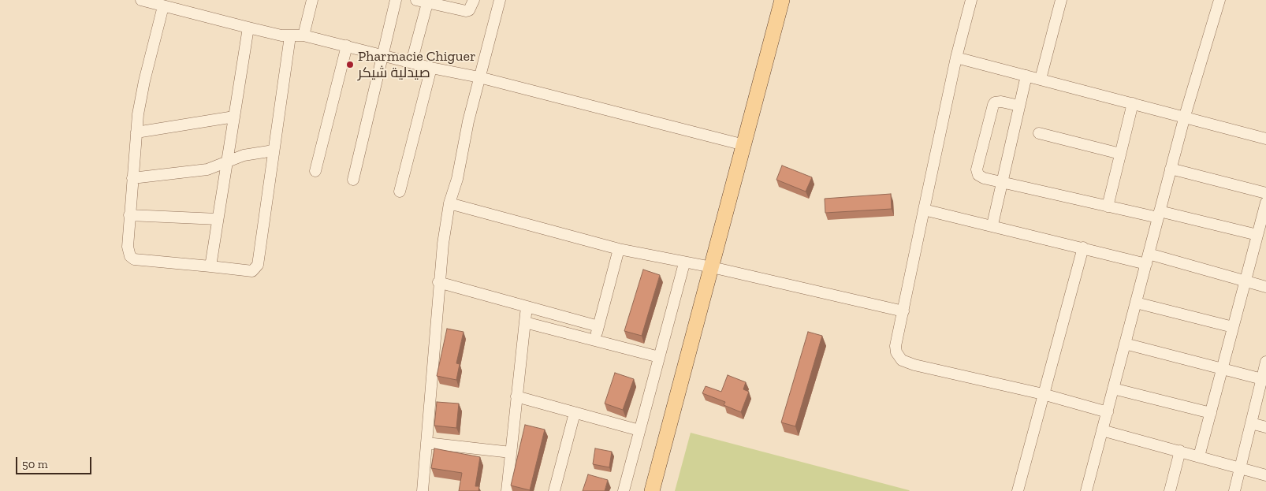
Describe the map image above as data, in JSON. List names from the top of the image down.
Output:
{
  "places": ["Pharmacie Chiguer صيدلية شيكر"],
  "scale_bar": "50 m"
}
